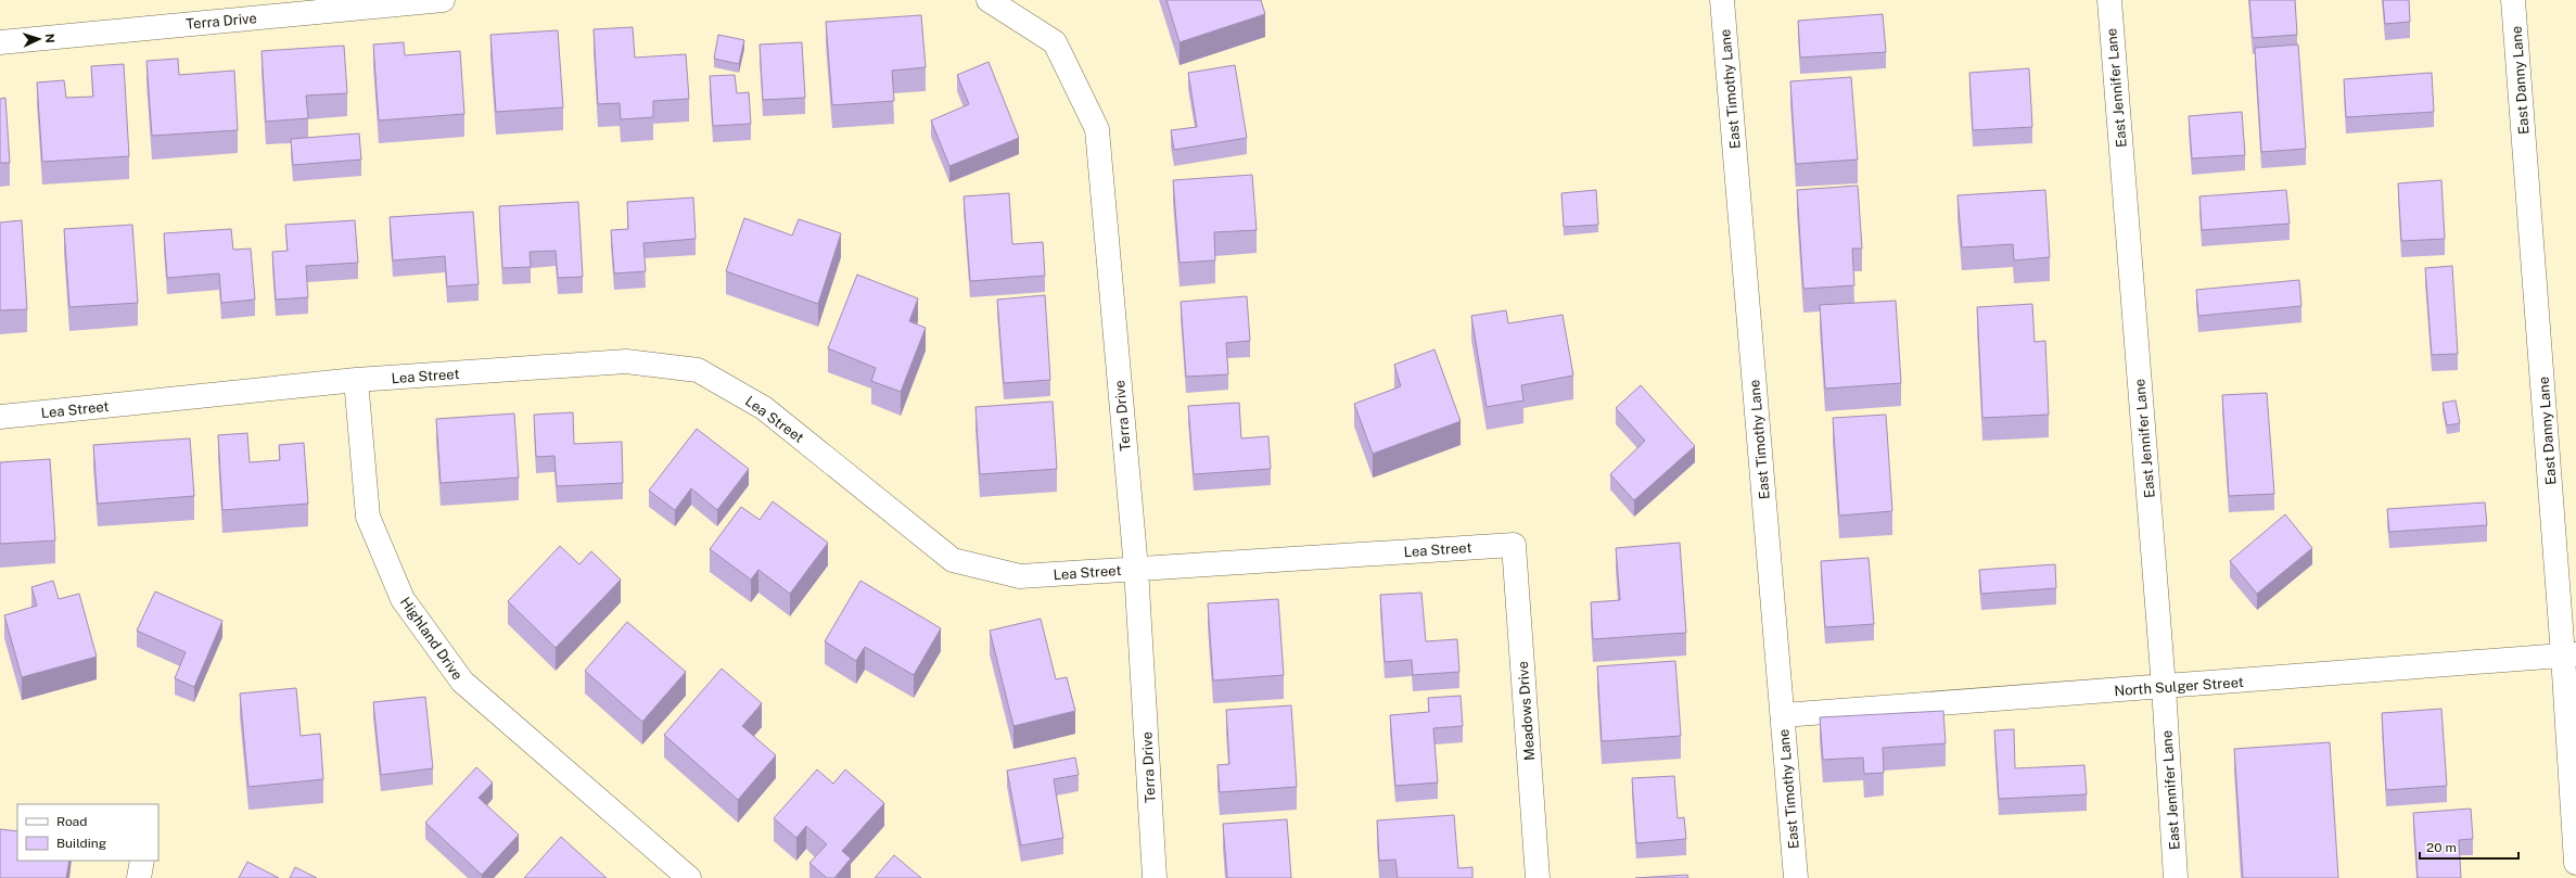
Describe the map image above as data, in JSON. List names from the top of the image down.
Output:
{
  "streets": {
    "street": [
      "Terra Drive",
      "East Danny Lane",
      "East Jennifer Lane",
      "East Timothy Lane",
      "Lea Street",
      "Highland Drive",
      "North Sulger Street",
      "Meadows Drive"
    ]
  },
  "crossings": [
    ["Terra Drive", "Lea Street"],
    ["East Danny Lane", "North Sulger Street"],
    ["East Jennifer Lane", "North Sulger Street"],
    ["East Timothy Lane", "North Sulger Street"],
    ["Lea Street", "Highland Drive"],
    ["Lea Street", "Meadows Drive"]
  ],
  "legend": ["Road", "Building"],
  "scale_bar": "20 m",
  "north": "right"
}
